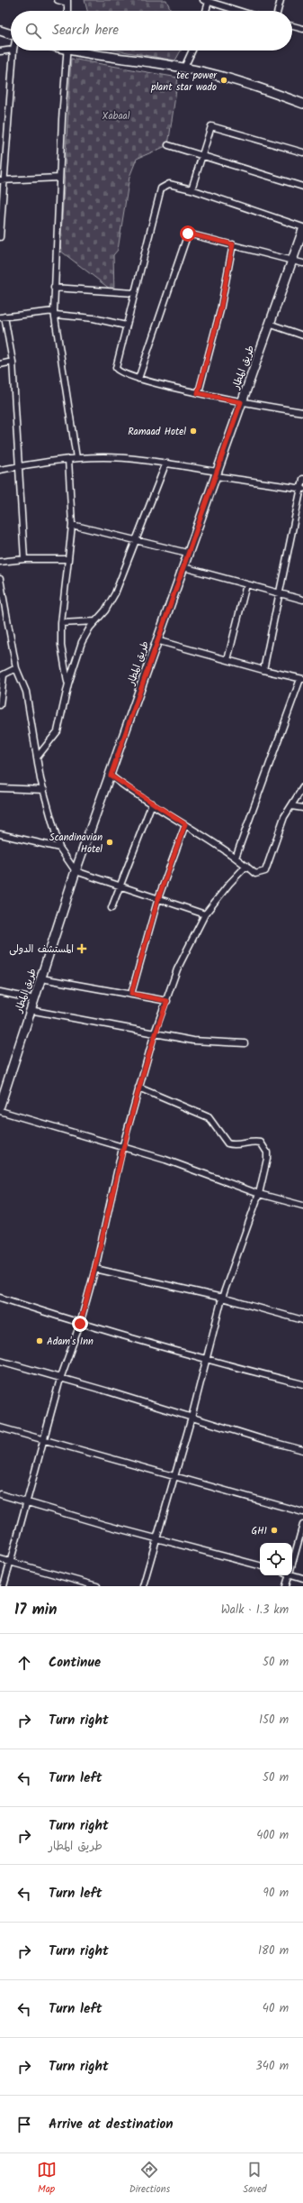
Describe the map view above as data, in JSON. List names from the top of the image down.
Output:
{
  "streets": {
    "main road": ["طريق المطار"]
  },
  "parks": ["Xabaal"],
  "places": {
    "other": [
      "tec power plant star wado",
      "Ramaad Hotel",
      "Scandinavian Hotel",
      "Adam's Inn",
      "GH1"
    ],
    "health": ["المستشف الدولى"]
  },
  "page": {
    "search": "Search here",
    "heading": ["17 min", "Walk · 1.3 km"],
    "list": [
      ["Continue", "50 m"],
      ["Turn right", "150 m"],
      ["Turn left", "50 m"],
      ["Turn right", "طريق المطار", "400 m"],
      ["Turn left", "90 m"],
      ["Turn right", "180 m"],
      ["Turn left", "40 m"],
      ["Turn right", "340 m"],
      "Arrive at destination"
    ],
    "nav": ["Map", "Directions", "Saved"]
  }
}
